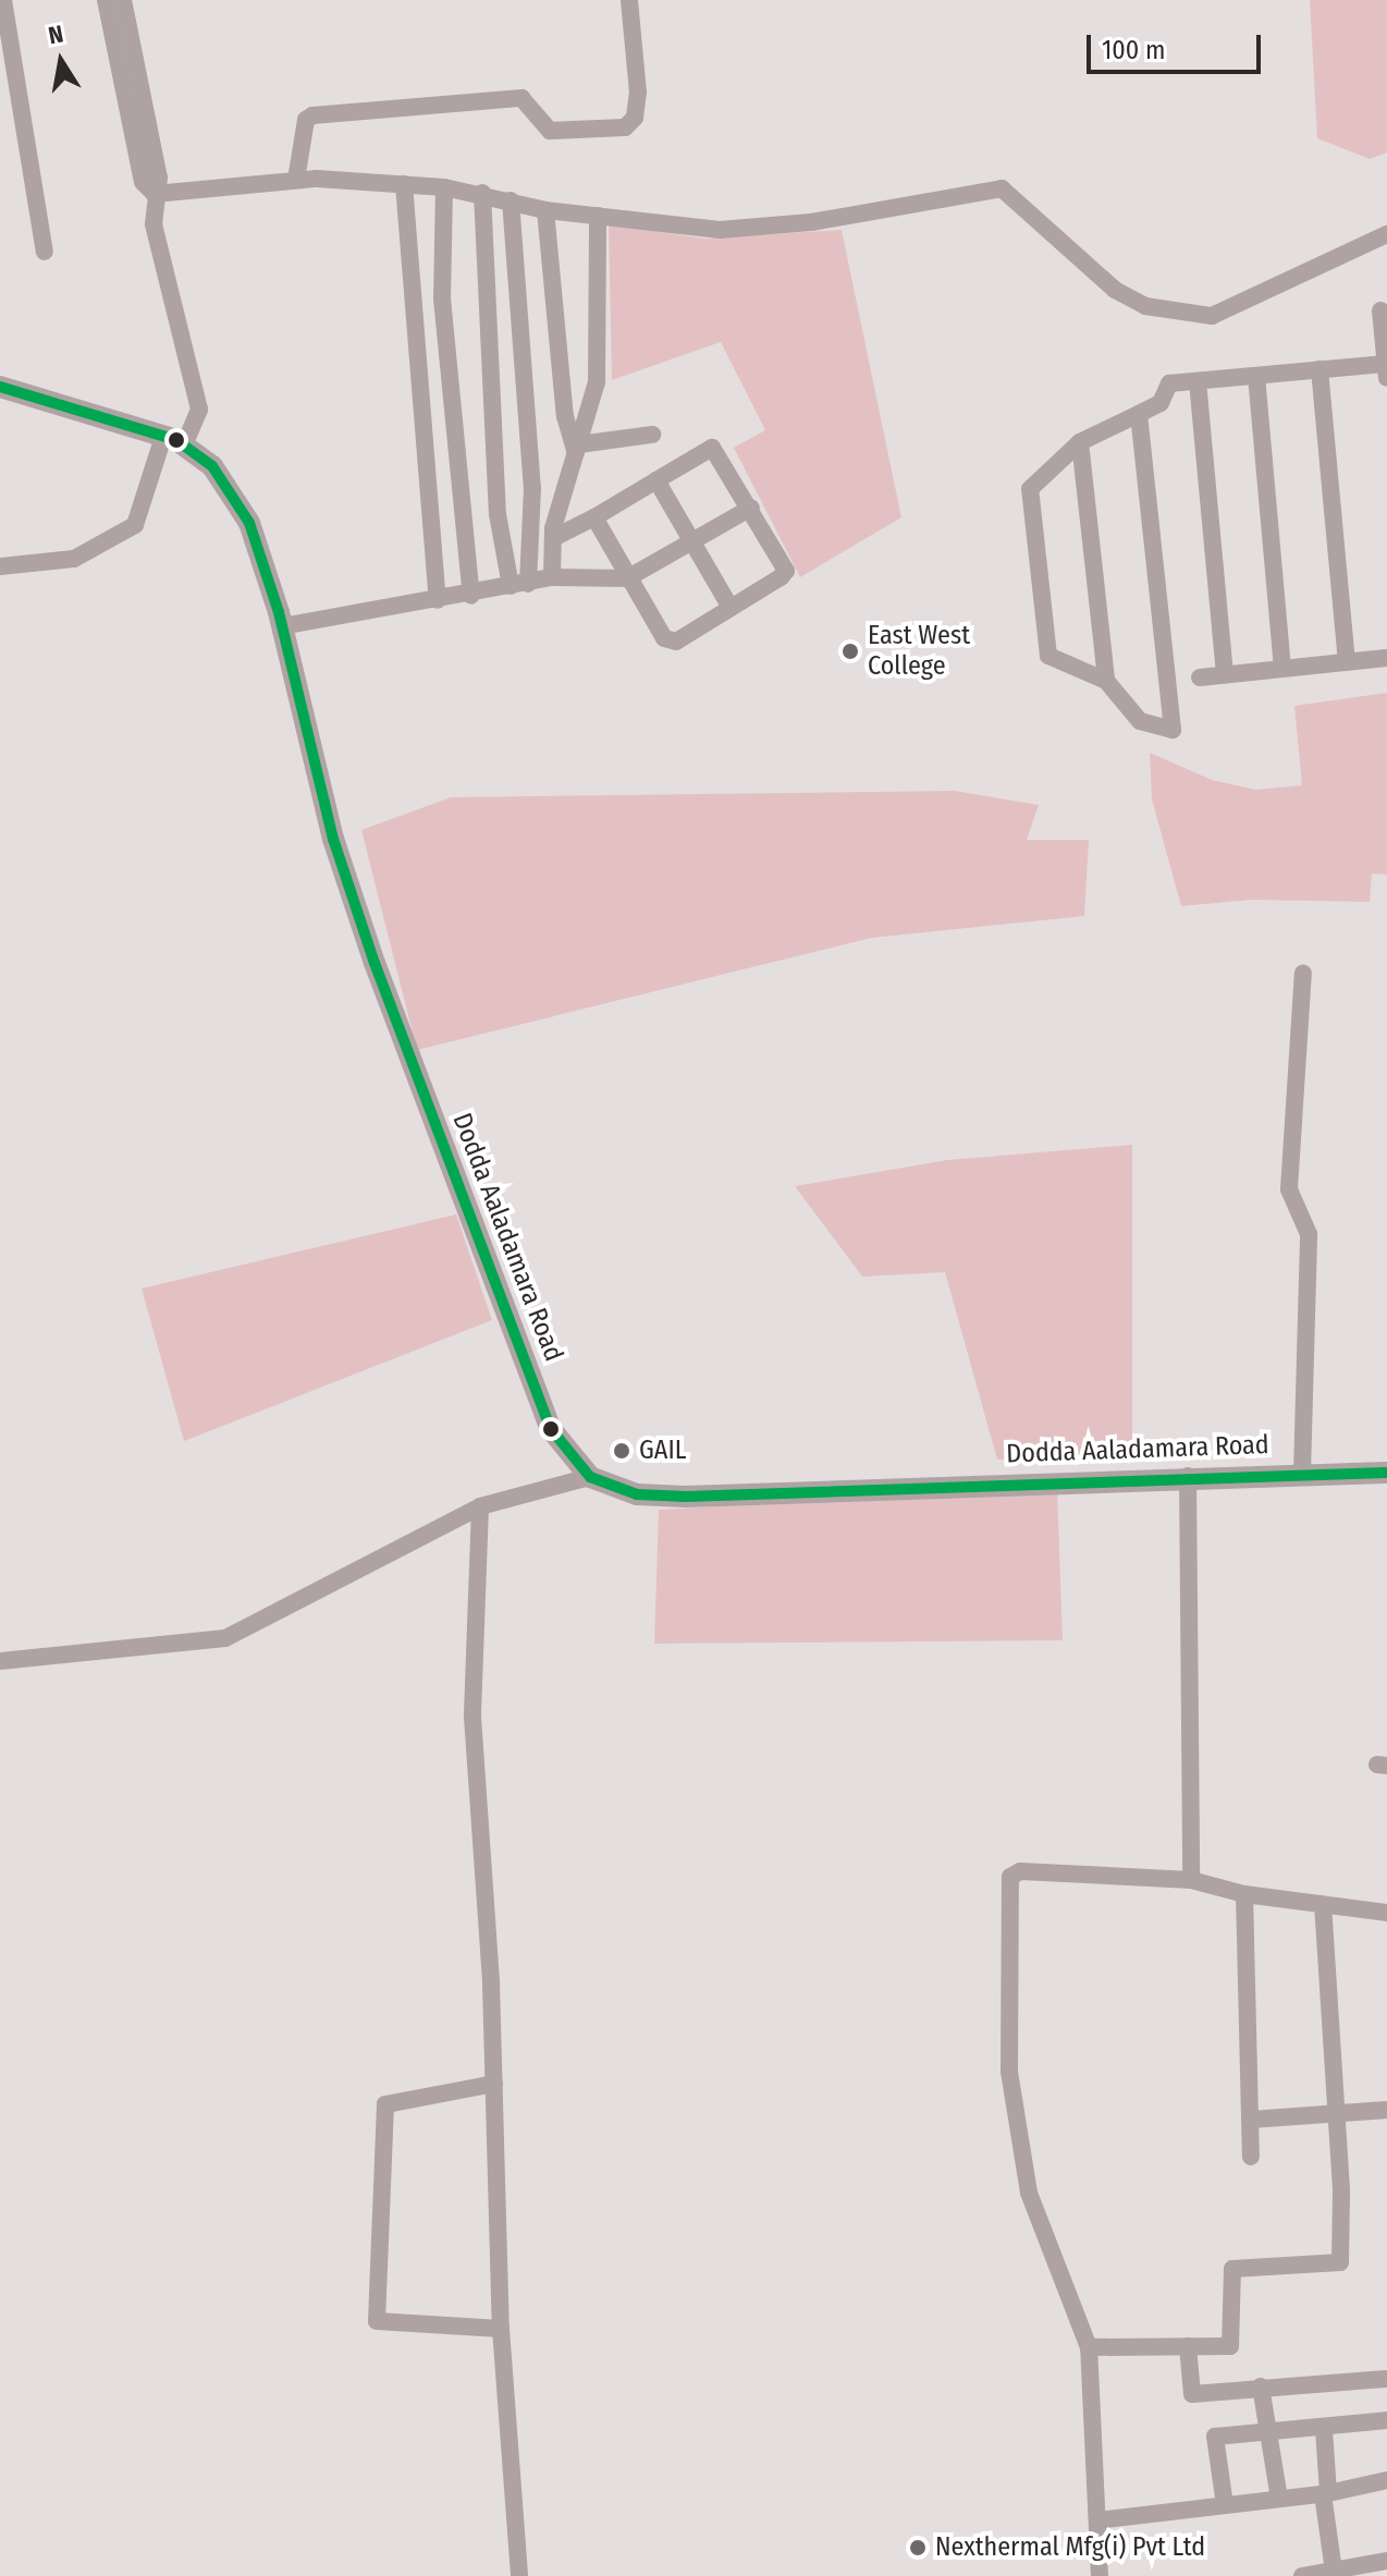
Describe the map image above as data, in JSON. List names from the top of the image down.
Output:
{
  "streets": {
    "main road": ["Dodda Aaladamara Road"]
  },
  "places": ["East West College", "GAIL", "Nexthermal Mfg(i) Pvt Ltd"],
  "scale_bar": "100 m",
  "north": "top"
}
